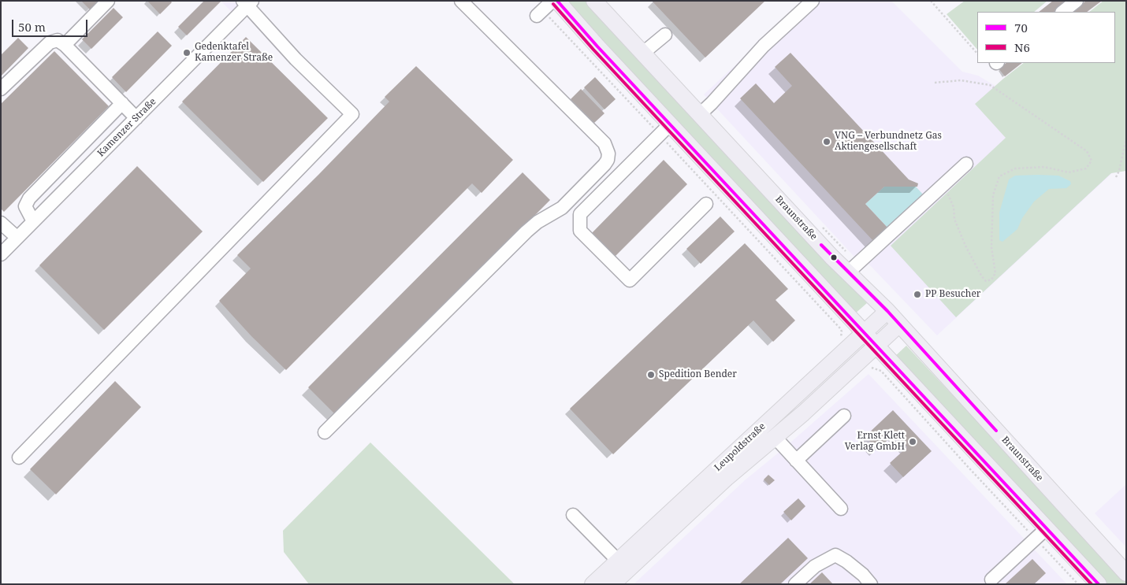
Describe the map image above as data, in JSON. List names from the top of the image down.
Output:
{
  "streets": {
    "main road": ["Braunstraße", "Leupoldstraße"],
    "street": ["Kamenzer Straße"]
  },
  "crossings": [
    ["Braunstraße", "Leupoldstraße"]
  ],
  "places": [
    "Gedenktafel Kamenzer Straße",
    "VNG – Verbundnetz Gas Aktiengesellschaft",
    "PP Besucher",
    "Spedition Bender",
    "Ernst Klett Verlag GmbH"
  ],
  "lines": ["transit line 70", "transit line N6"],
  "legend": ["70", "N6"],
  "scale_bar": "50 m"
}
